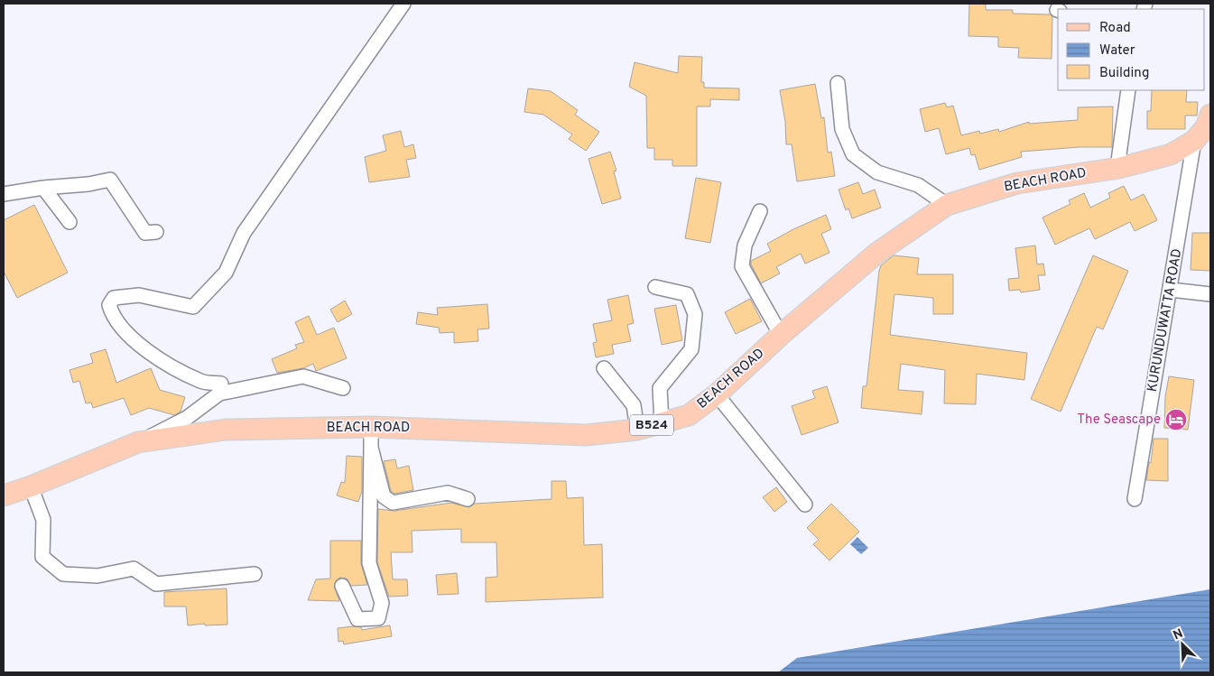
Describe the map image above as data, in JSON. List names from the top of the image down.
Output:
{
  "streets": {
    "main road": ["BEACH ROAD", "B524"],
    "street": ["KURUNDUWATTA ROAD"]
  },
  "crossings": [
    ["BEACH ROAD", "KURUNDUWATTA ROAD"]
  ],
  "places": {
    "hotel": ["The Seascape"]
  },
  "legend": ["Road", "Water", "Building"],
  "north": "top left"
}
